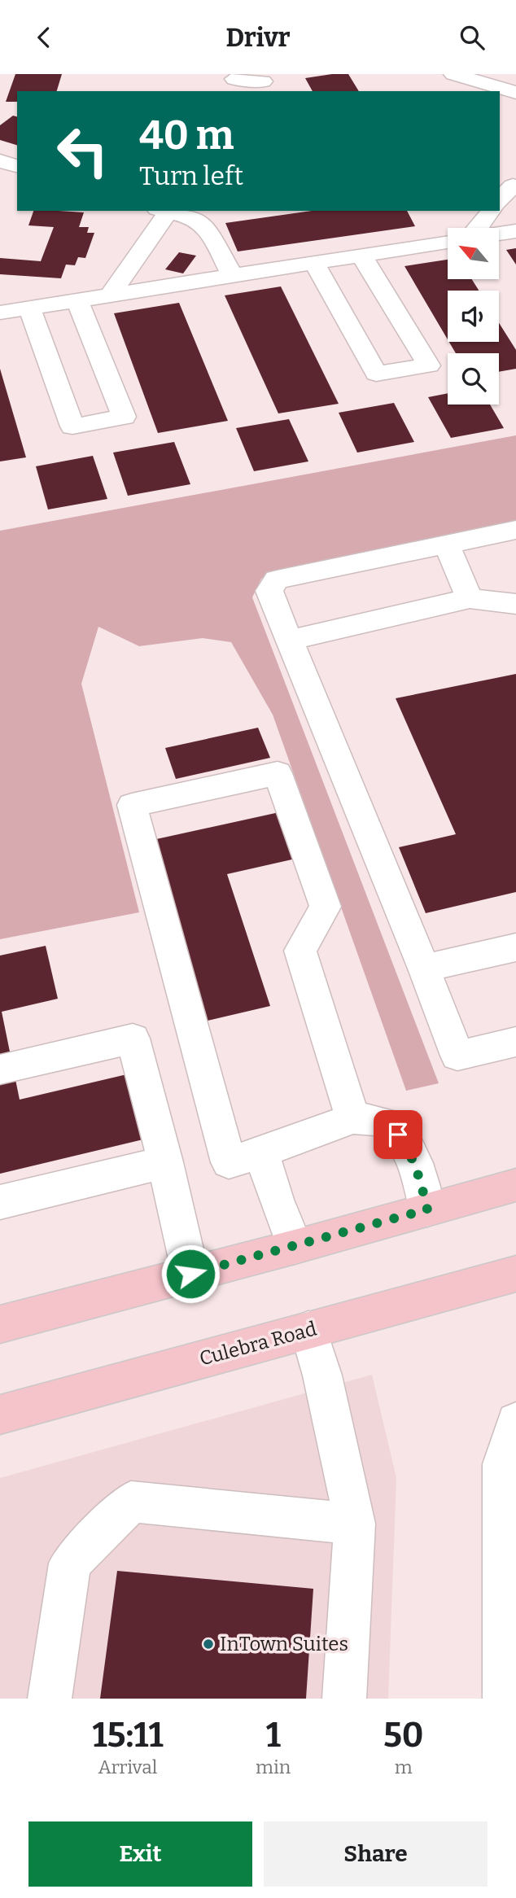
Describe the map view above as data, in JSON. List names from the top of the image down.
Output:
{
  "streets": {
    "main road": ["Culebra Road"]
  },
  "places": ["InTown Suites"],
  "north": "top left",
  "page": {
    "header": "Drivr",
    "turn": ["40 m", "Turn left"],
    "eta": [
      "15:11",
      "Arrival",
      "1",
      "min",
      "50",
      "m"
    ],
    "buttons": ["Exit", "Share"]
  }
}
